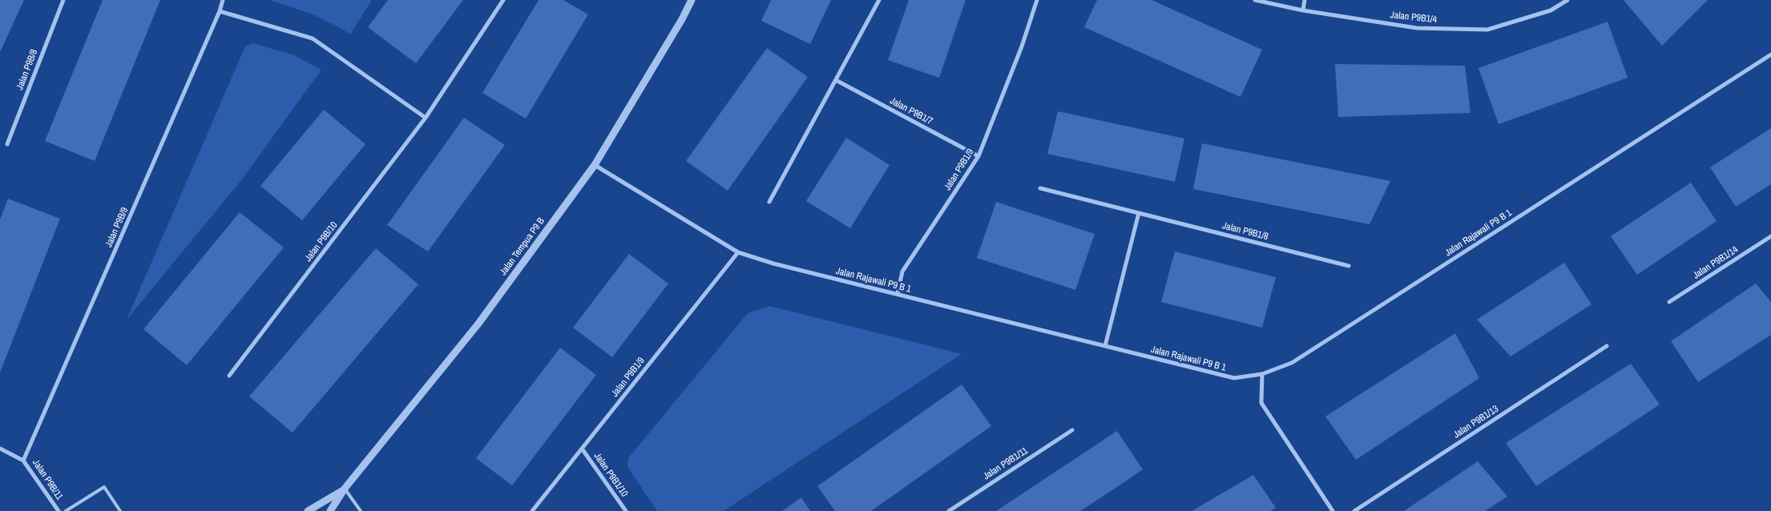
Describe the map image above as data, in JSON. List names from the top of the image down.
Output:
{
  "streets": {
    "street": [
      "Jalan P9B1/4",
      "Jalan P9B/8",
      "Jalan P9B1/7",
      "Jalan P9B1/9",
      "Jalan P9B/9",
      "Jalan P9B1/8",
      "Jalan Rajawali P9 B 1",
      "Jalan P9B/10",
      "Jalan Tempua P9 B",
      "Jalan P9B1/14",
      "Jalan P9B1/13",
      "Jalan P9B1/11",
      "Jalan P9B1/10",
      "Jalan P9B/11"
    ]
  },
  "crossings": [
    ["Jalan P9B1/7", "Jalan P9B1/9"],
    ["Jalan P9B1/9", "Jalan Rajawali P9 B 1"],
    ["Jalan P9B1/9", "Jalan P9B1/10"],
    ["Jalan P9B/9", "Jalan P9B/11"],
    ["Jalan Rajawali P9 B 1", "Jalan Tempua P9 B"]
  ]
}
